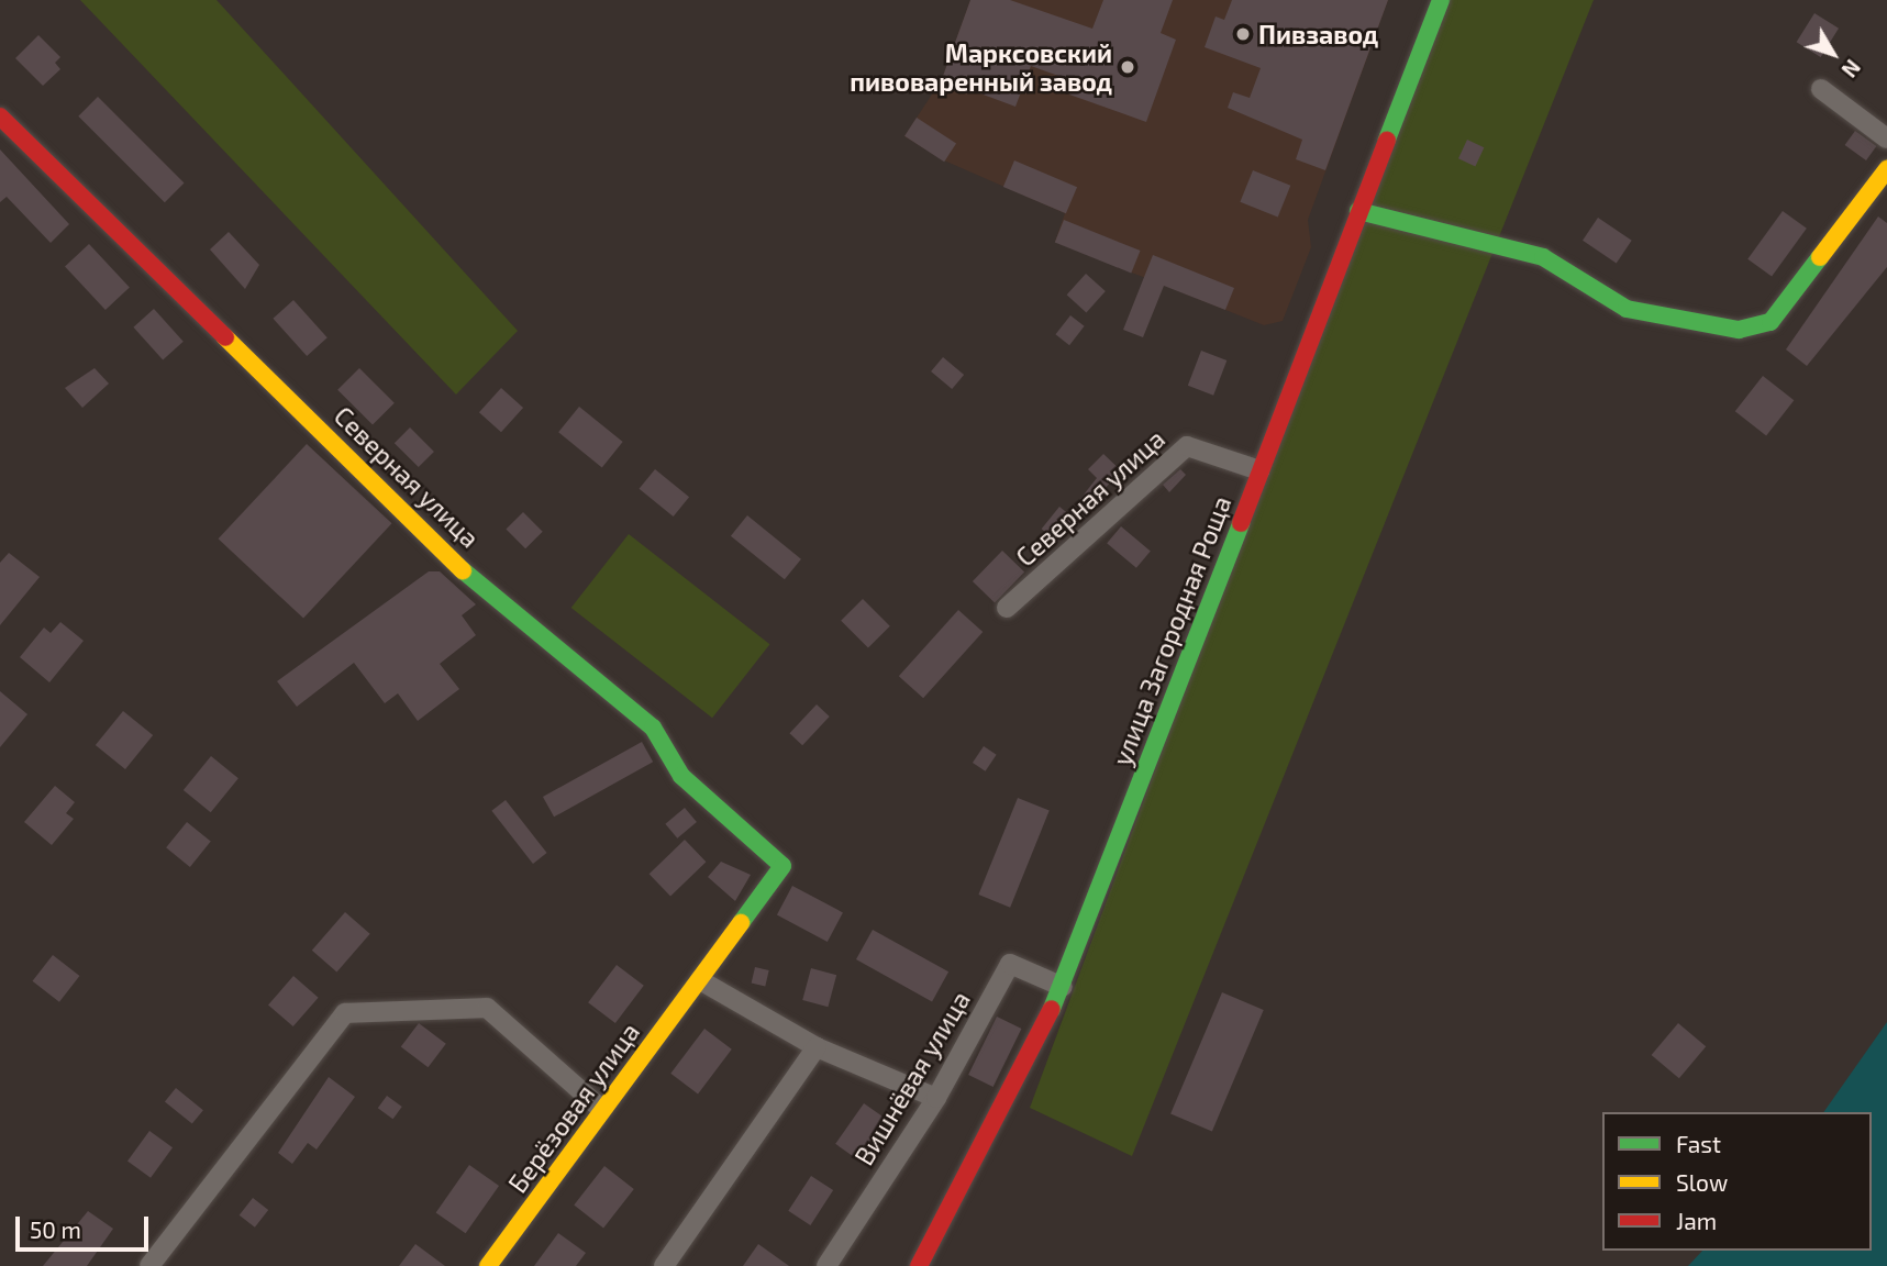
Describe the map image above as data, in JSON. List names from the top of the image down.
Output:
{
  "streets": {
    "street": [
      "Северная улица",
      "улица Загородная Роща",
      "Вишнёвая улица",
      "Берёзовая улица"
    ]
  },
  "crossings": [
    ["Северная улица", "улица Загородная Роща"],
    ["Северная улица", "Берёзовая улица"],
    ["улица Загородная Роща", "Вишнёвая улица"]
  ],
  "places": ["Пивзавод", "Марксовский пивоваренный завод"],
  "legend": ["Fast", "Slow", "Jam"],
  "scale_bar": "50 m",
  "north": "bottom right"
}
